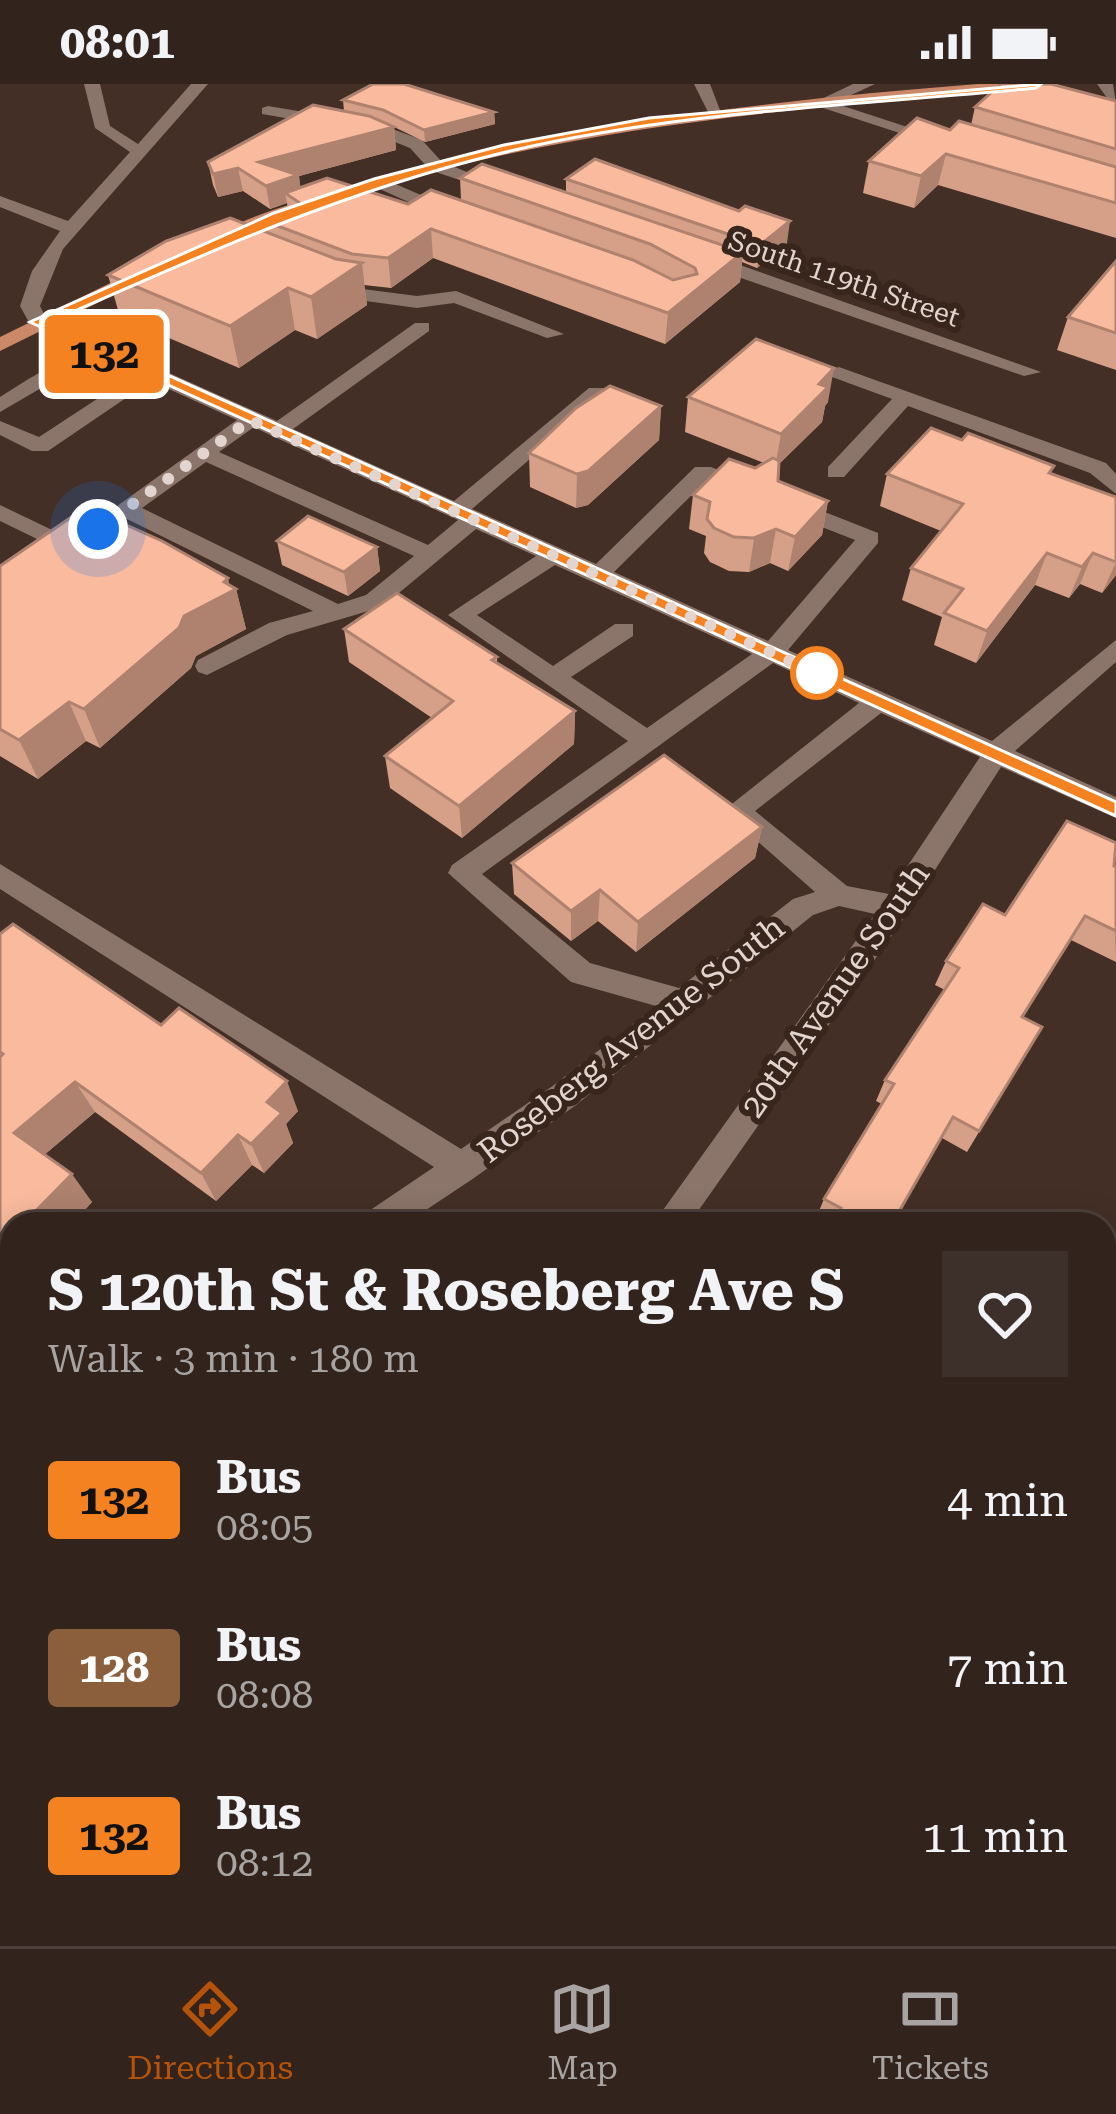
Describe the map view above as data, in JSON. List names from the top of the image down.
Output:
{
  "streets": {
    "street": ["South 119th Street", "20th Avenue South", "Roseberg Avenue South"]
  },
  "lines": ["bus line 132"],
  "page": {
    "status": "08:01",
    "on_map": "132",
    "heading": ["S 120th St & Roseberg Ave S", "Walk · 3 min · 180 m"],
    "list": [
      {
        "mark": "132",
        "name": "Bus",
        "note": "08:05",
        "value": "4 min"
      },
      {
        "mark": "128",
        "name": "Bus",
        "note": "08:08",
        "value": "7 min"
      },
      {
        "mark": "132",
        "name": "Bus",
        "note": "08:12",
        "value": "11 min"
      }
    ],
    "tabs": ["Directions", "Map", "Tickets"]
  }
}
